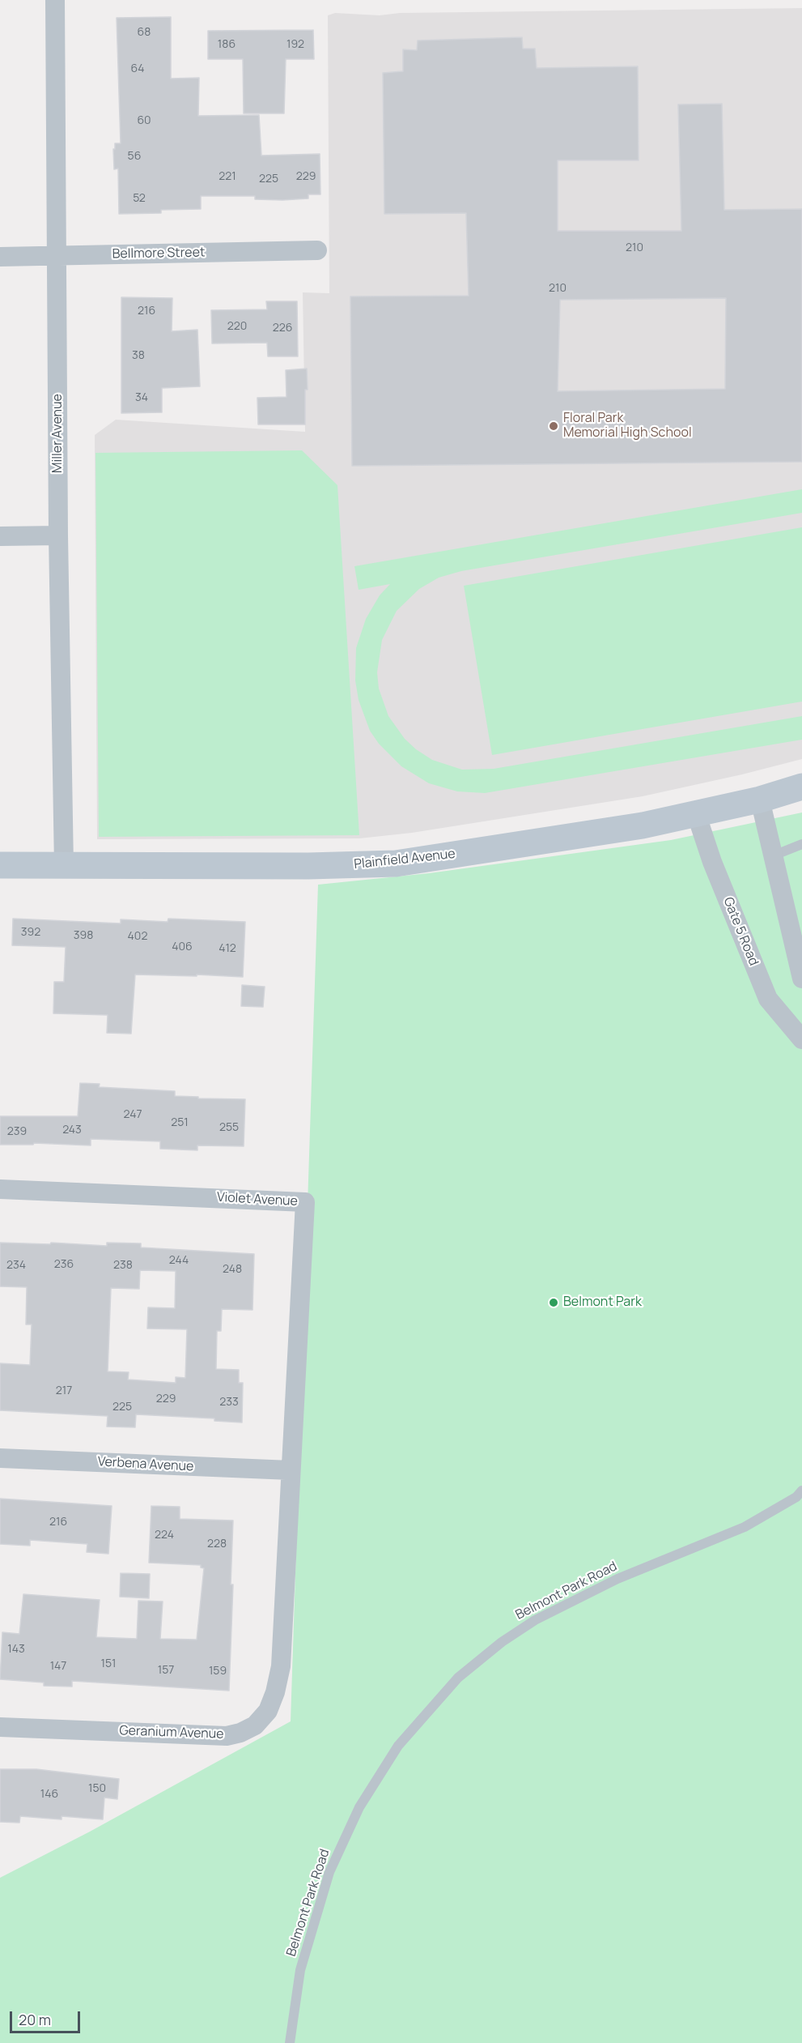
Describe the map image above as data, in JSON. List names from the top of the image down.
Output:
{
  "streets": {
    "main road": ["Plainfield Avenue"],
    "street": [
      "Bellmore Street",
      "Miller Avenue",
      "Gate 5 Road",
      "Violet Avenue",
      "Verbena Avenue",
      "Geranium Avenue"
    ],
    "lane": ["Belmont Park Road"]
  },
  "crossings": [
    ["Bellmore Street", "Miller Avenue"],
    ["Miller Avenue", "Plainfield Avenue"],
    ["Plainfield Avenue", "Gate 5 Road"],
    ["Violet Avenue", "Verbena Avenue"],
    ["Violet Avenue", "Geranium Avenue"],
    ["Verbena Avenue", "Geranium Avenue"]
  ],
  "places": ["Floral Park Memorial High School", "Belmont Park"],
  "house_numbers": [
    "68",
    "186",
    "192",
    "64",
    "60",
    "56",
    "221",
    "229",
    "225",
    "52",
    "210",
    "210",
    "216",
    "220",
    "226",
    "38",
    "34",
    "392",
    "398",
    "402",
    "406",
    "412",
    "247",
    "251",
    "255",
    "243",
    "239",
    "244",
    "236",
    "234",
    "238",
    "248",
    "217",
    "229",
    "233",
    "225",
    "216",
    "224",
    "228",
    "143",
    "151",
    "147",
    "157",
    "159",
    "150",
    "146"
  ],
  "scale_bar": "20 m"
}
